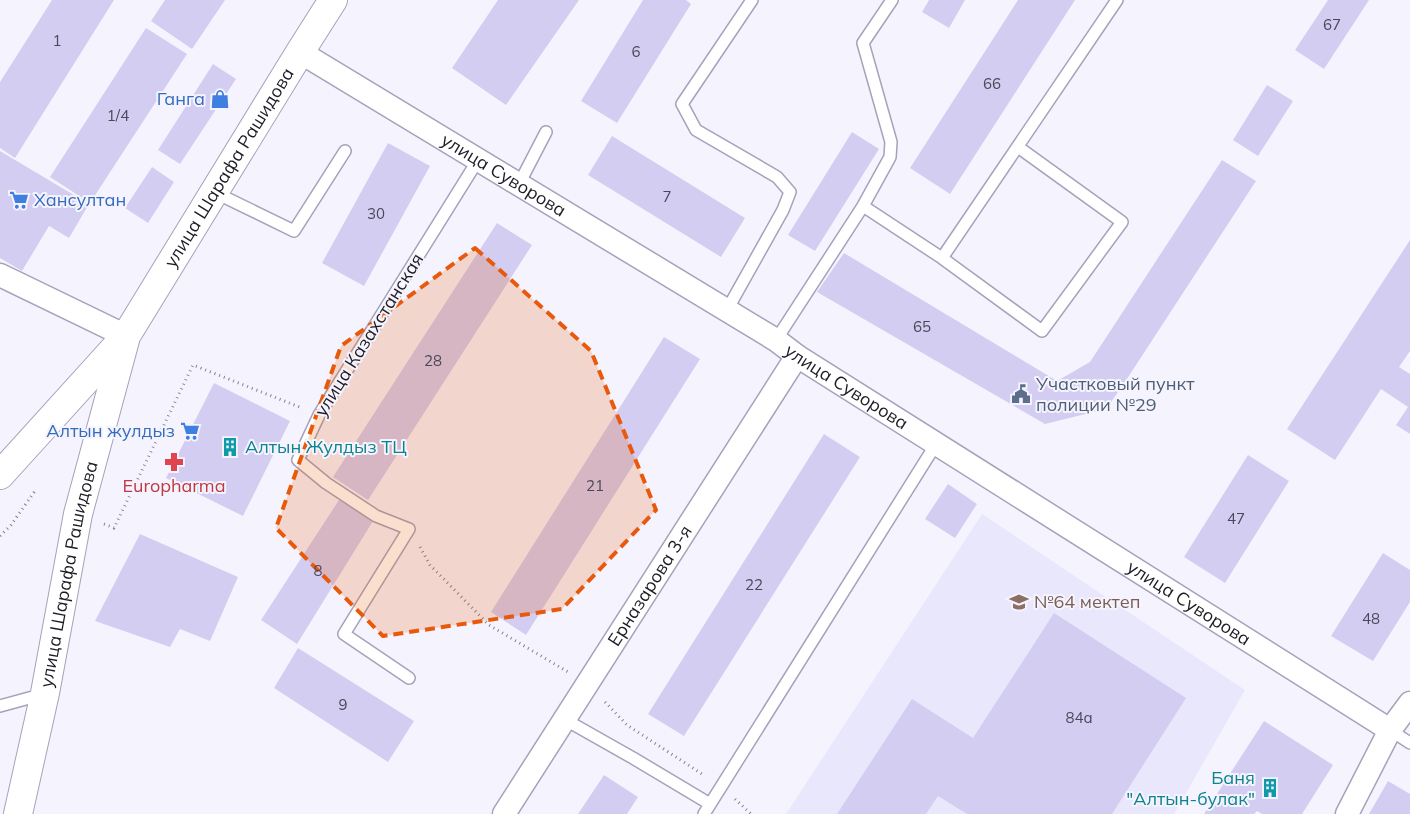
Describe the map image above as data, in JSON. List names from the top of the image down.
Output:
{
  "streets": {
    "main road": ["улица Шарафа Рашидова"],
    "street": ["улица Суворова", "Ерназарова 3-я"],
    "lane": ["улица Казахстанская"]
  },
  "crossings": [
    ["улица Шарафа Рашидова", "улица Суворова"],
    ["улица Суворова", "улица Казахстанская"],
    ["улица Суворова", "Ерназарова 3-я"]
  ],
  "places": {
    "shop": ["Ганга"],
    "supermarket": ["Хансултан", "Алтын жулдыз"],
    "public building": ["Участковый пункт полиции №29"],
    "building": ["Алтын Жулдыз ТЦ", "Баня \"Алтын-булак\""],
    "pharmacy": ["Europharma"],
    "school or university": ["№64 мектеп"]
  },
  "house_numbers": [
    "67",
    "1",
    "6",
    "66",
    "1/4",
    "7",
    "30",
    "65",
    "28",
    "21",
    "47",
    "8",
    "22",
    "48",
    "9",
    "84а"
  ]
}
